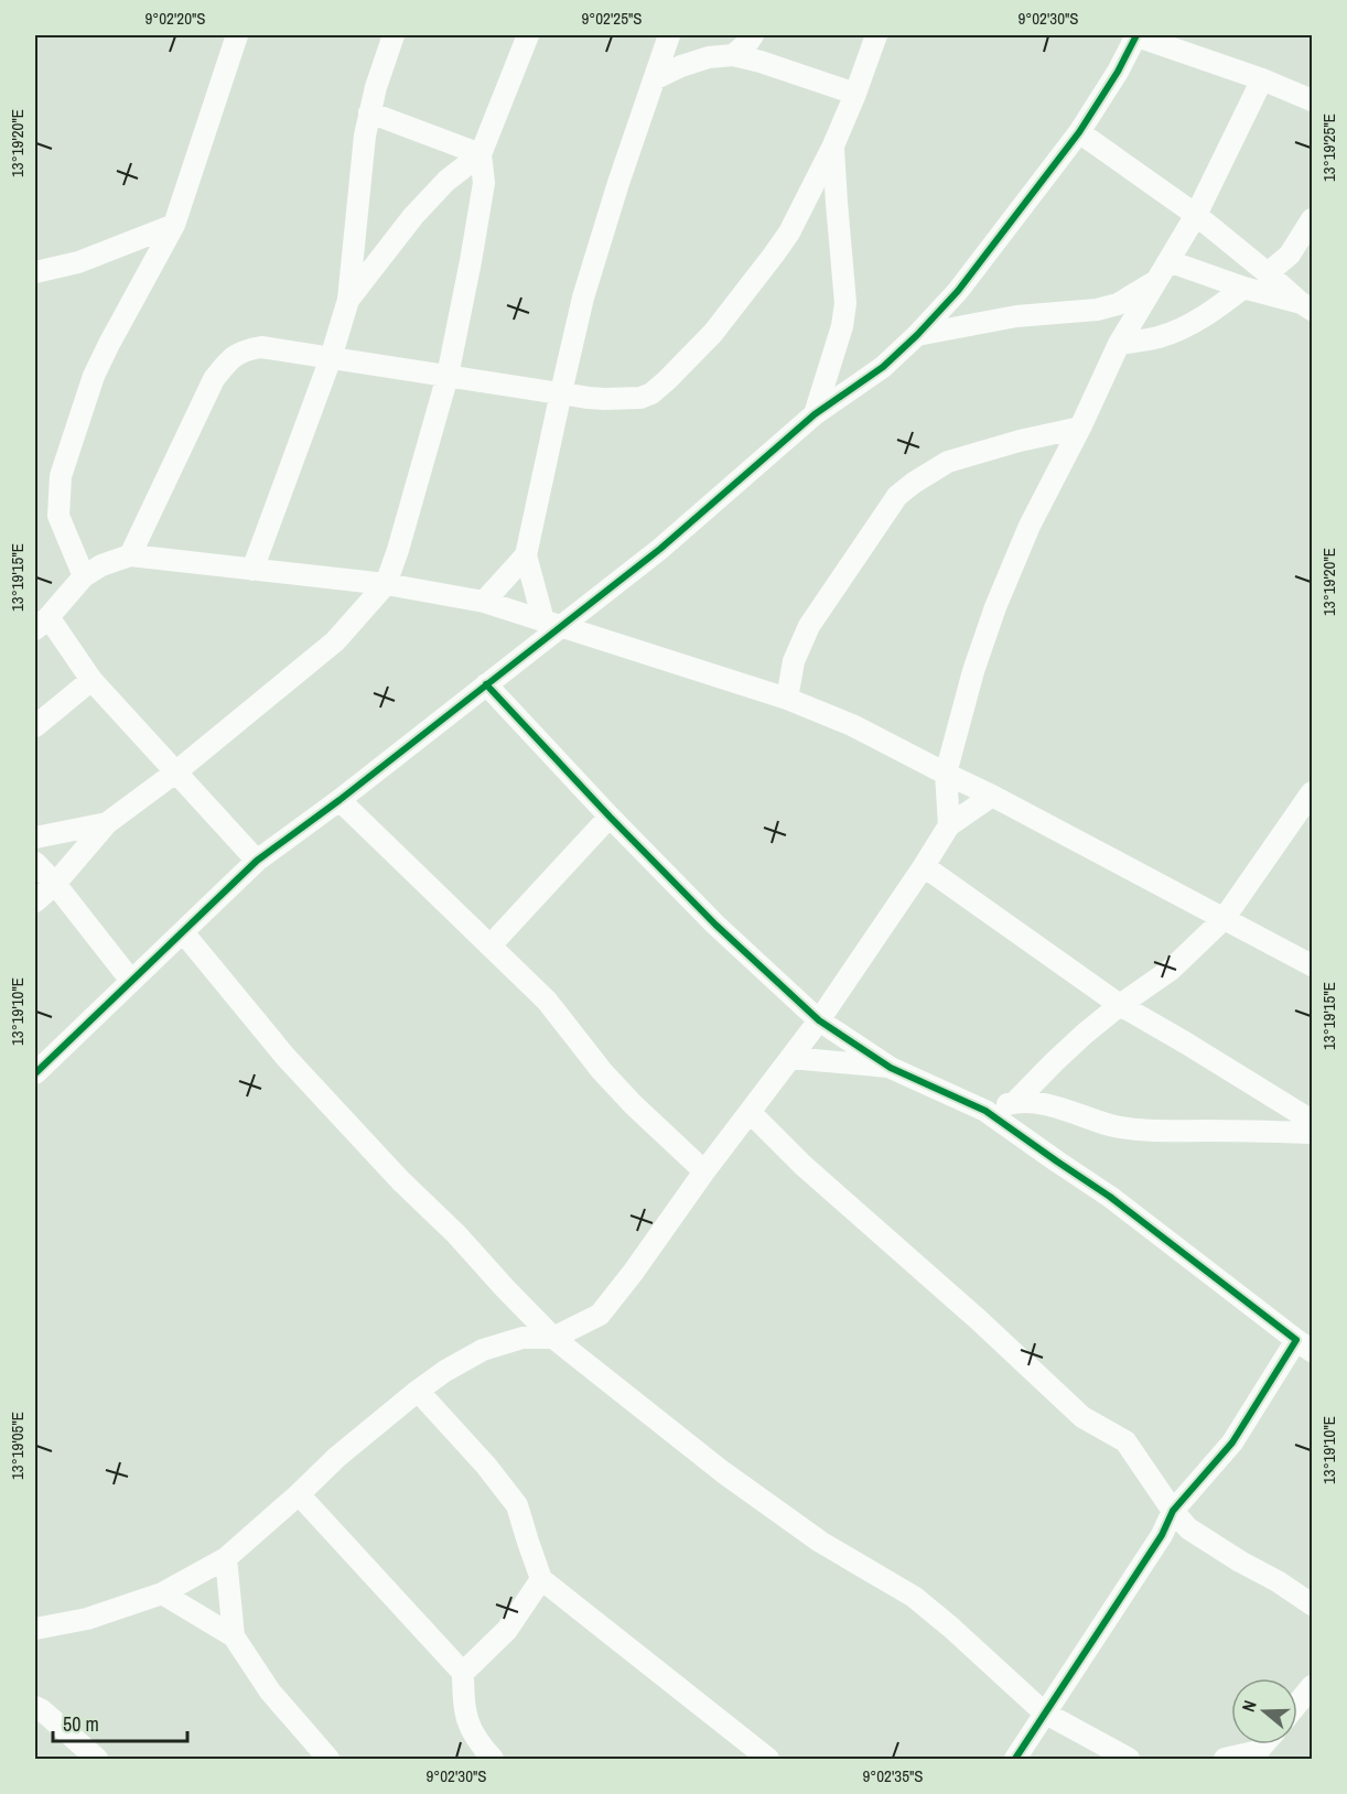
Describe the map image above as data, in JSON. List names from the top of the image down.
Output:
{
  "scale_bar": "50 m",
  "north": "left",
  "coordinates": [
    "9°02'20\"S",
    "9°02'25\"S",
    "9°02'30\"S",
    "13°19'20\"E",
    "13°19'25\"E",
    "13°19'15\"E",
    "13°19'10\"E",
    "13°19'05\"E",
    "9°02'35\"S"
  ]
}
